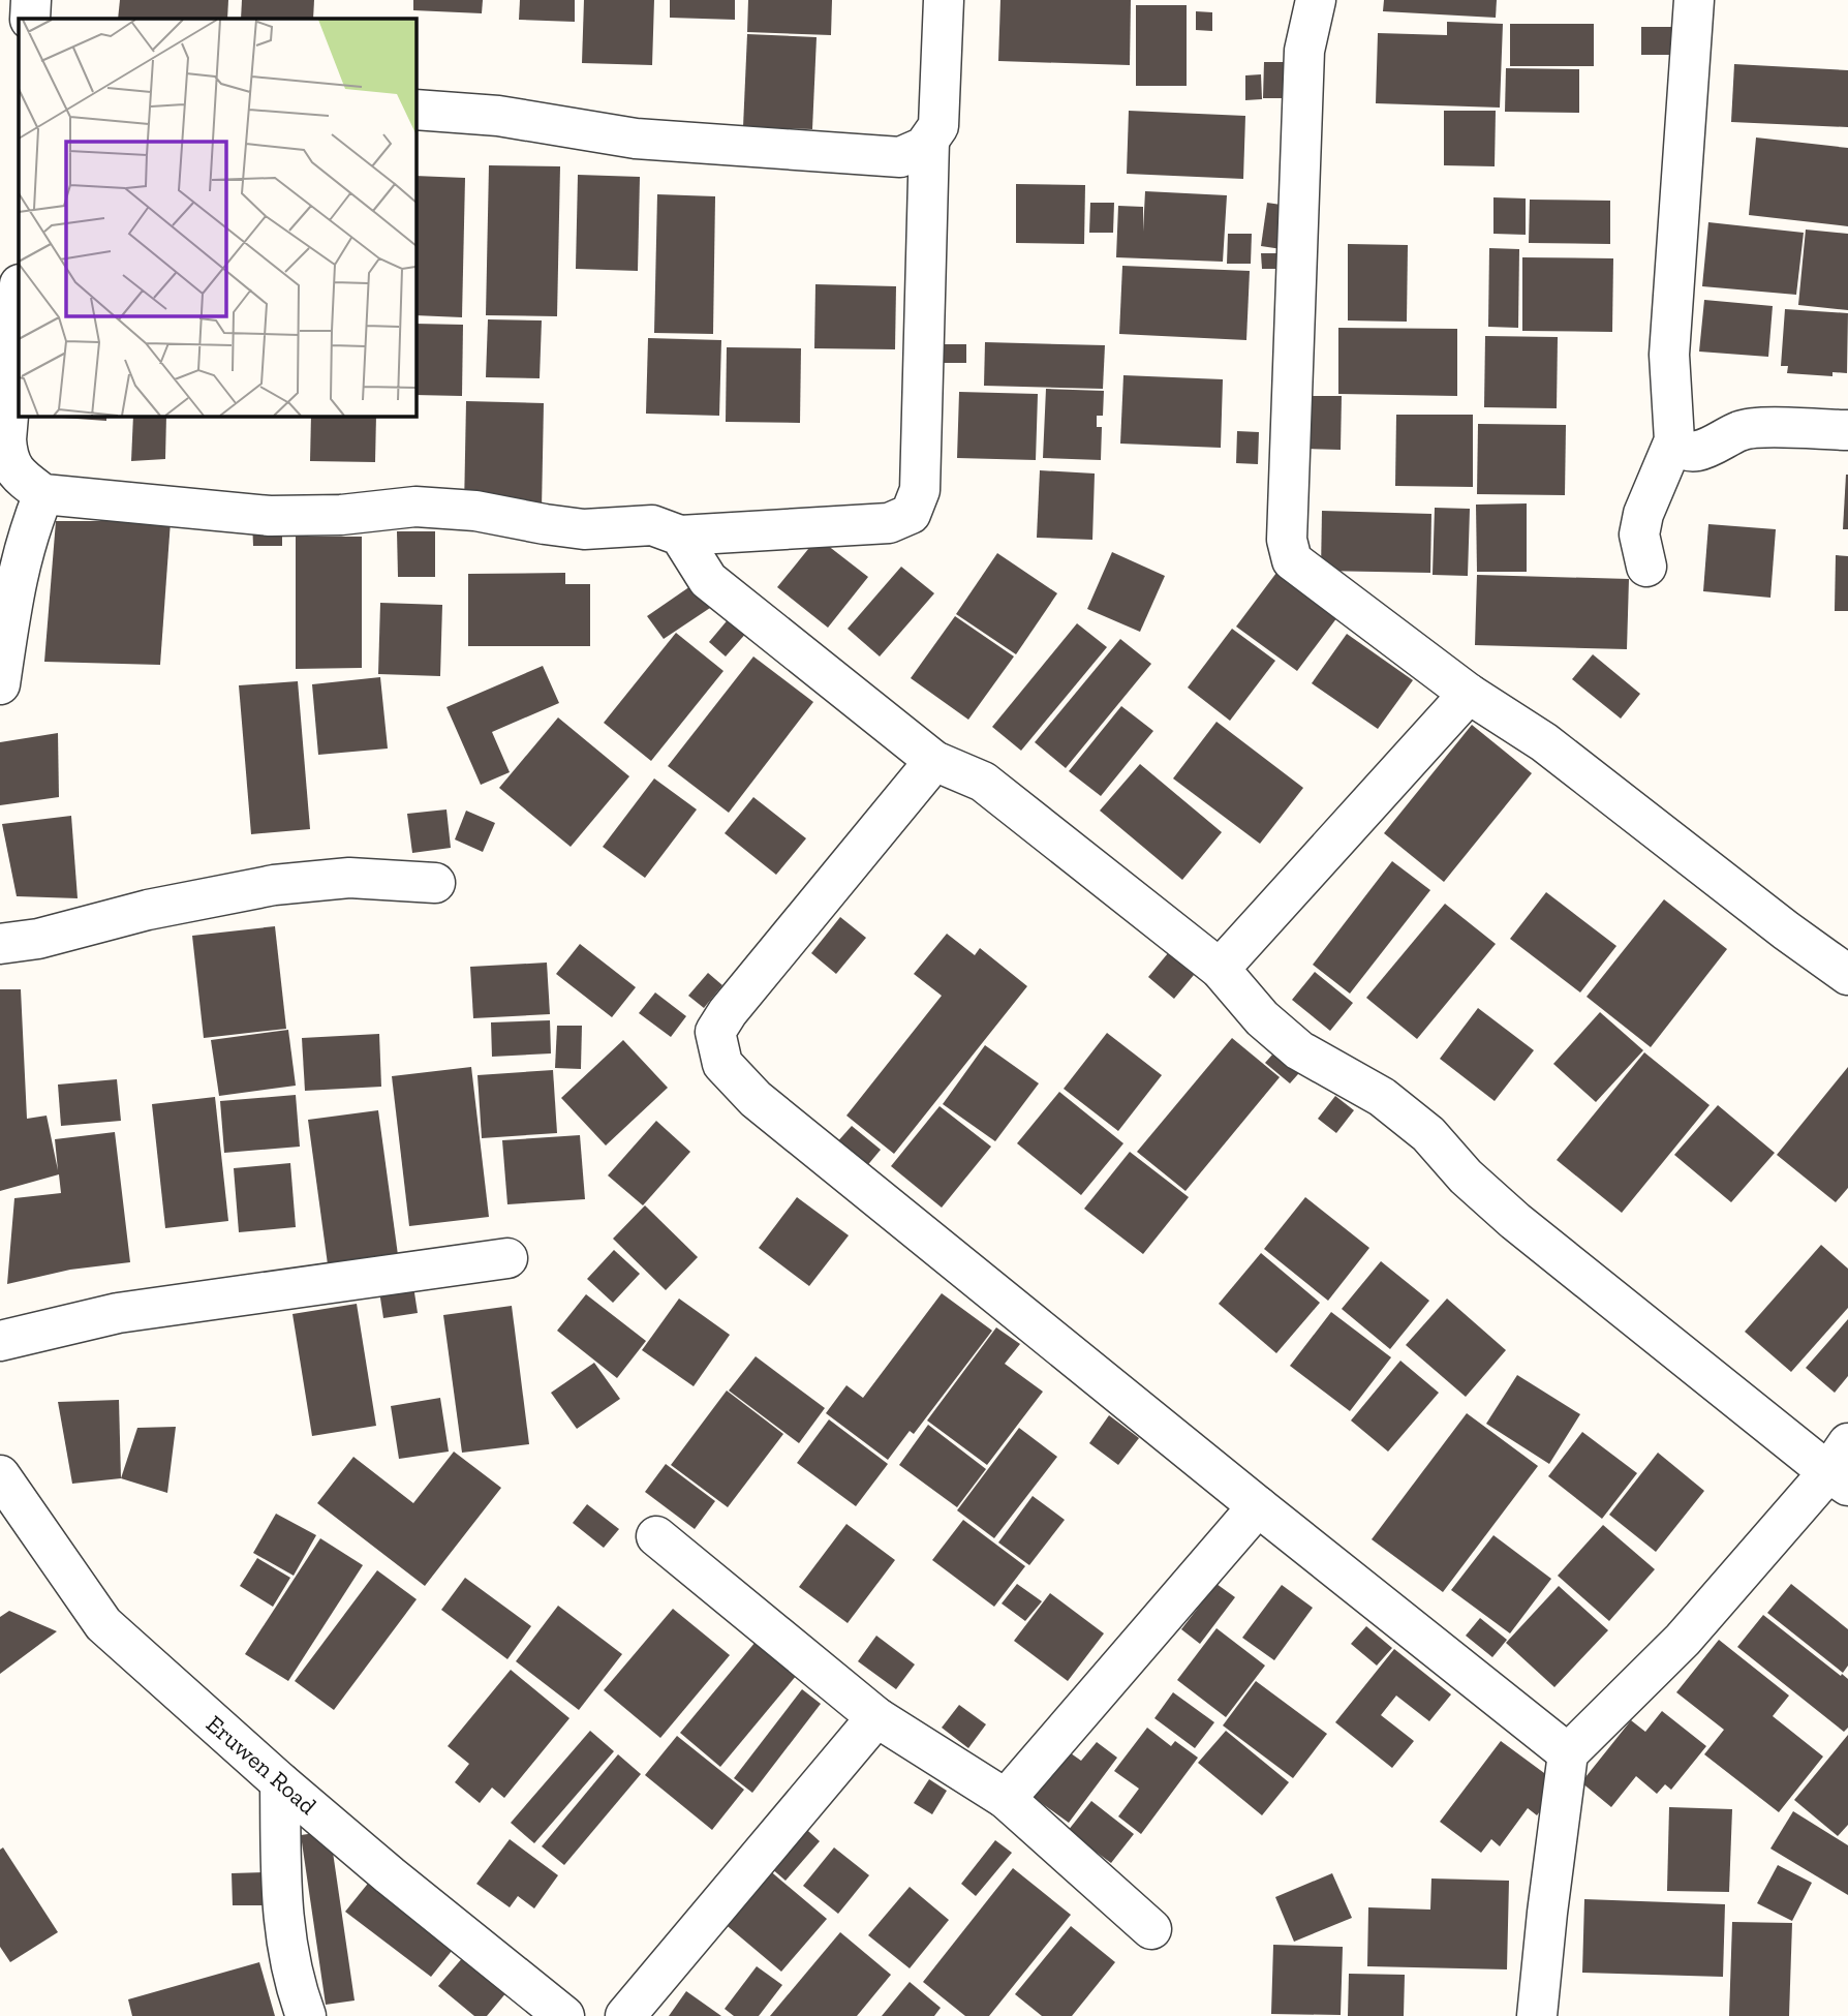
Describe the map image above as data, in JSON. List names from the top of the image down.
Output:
{
  "streets": {
    "street": ["Eruwen Road"]
  }
}
